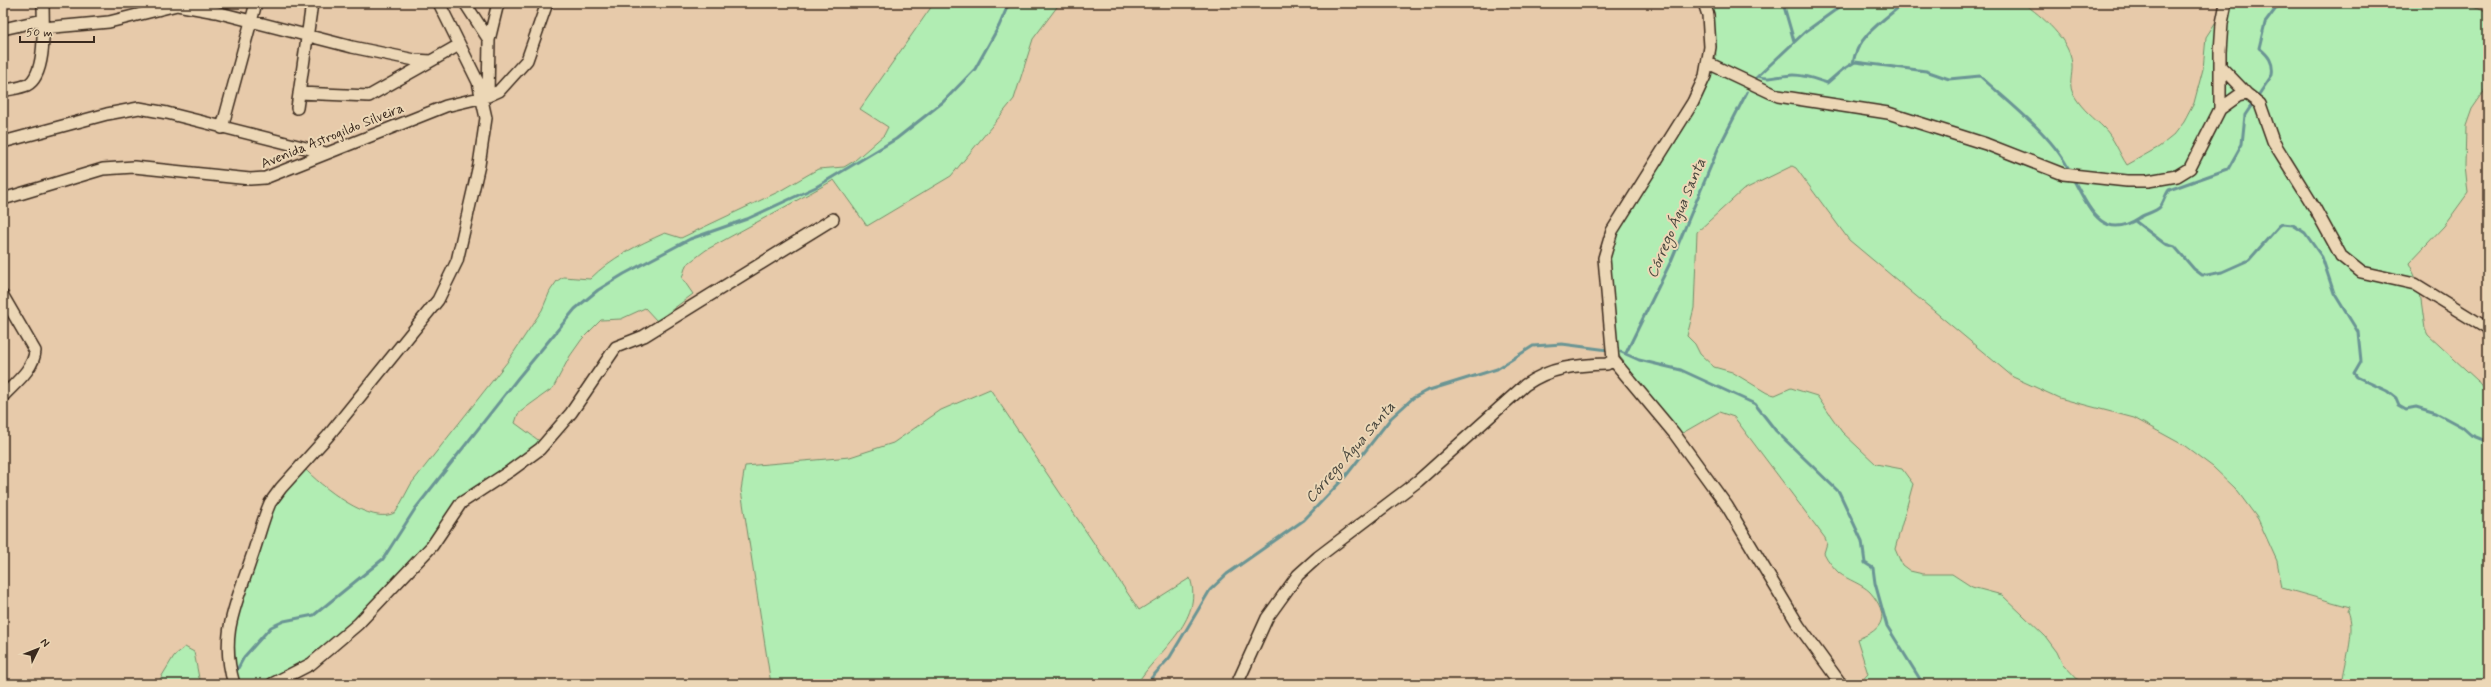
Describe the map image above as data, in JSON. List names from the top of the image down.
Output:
{
  "streets": {
    "street": ["Avenida Astrogildo Silveira"]
  },
  "water": ["Córrego Água Santa"],
  "scale_bar": "50 m",
  "north": "top right"
}
